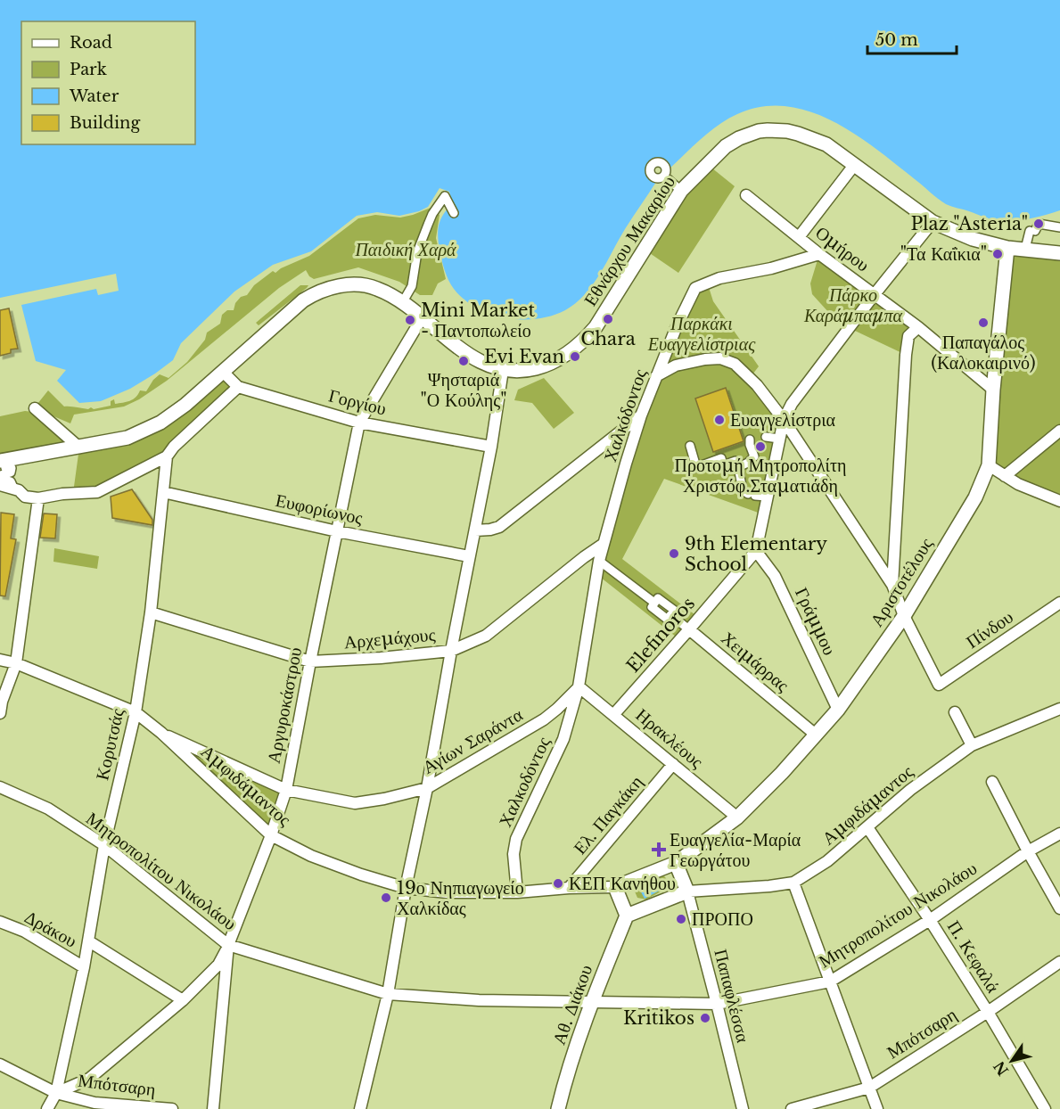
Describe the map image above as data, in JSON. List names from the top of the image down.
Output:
{
  "streets": {
    "street": [
      "Εθνάρχου Μακαρίου",
      "Ομήρου",
      "Γοργίου",
      "Χαλκόδοντος",
      "Ευφορίωνος",
      "Αριστοτέλους",
      "Γράμμου",
      "Πίνδου",
      "Elefinoros",
      "Αρχεμάχους",
      "Χειμάρρας",
      "Αργυροκάστρου",
      "Ηρακλέους",
      "Αγίων Σαράντα",
      "Κορυτσάς",
      "Χαλκοδόντος",
      "Αμφιδάμαντος",
      "Ελ. Παγκάκη",
      "Μητροπολίτου Νικολάου",
      "Δράκου",
      "Π. Κεφαλά",
      "Παπαφλέσσα",
      "Αθ. Διάκου",
      "Μπότσαρη"
    ]
  },
  "crossings": [
    ["Εθνάρχου Μακαρίου", "Γοργίου"],
    ["Εθνάρχου Μακαρίου", "Αριστοτέλους"],
    ["Εθνάρχου Μακαρίου", "Elefinoros"],
    ["Εθνάρχου Μακαρίου", "Αργυροκάστρου"],
    ["Ομήρου", "Χαλκόδοντος"],
    ["Ομήρου", "Αριστοτέλους"],
    ["Ομήρου", "Elefinoros"],
    ["Γοργίου", "Αργυροκάστρου"],
    ["Χαλκόδοντος", "Αρχεμάχους"],
    ["Χαλκόδοντος", "Χειμάρρας"],
    ["Χαλκόδοντος", "Ηρακλέους"],
    ["Χαλκόδοντος", "Αγίων Σαράντα"],
    ["Χαλκόδοντος", "Χαλκοδόντος"],
    ["Ευφορίωνος", "Αργυροκάστρου"],
    ["Ευφορίωνος", "Κορυτσάς"],
    ["Αριστοτέλους", "Γράμμου"],
    ["Αριστοτέλους", "Πίνδου"],
    ["Αριστοτέλους", "Χειμάρρας"],
    ["Αριστοτέλους", "Ηρακλέους"],
    ["Αριστοτέλους", "Αμφιδάμαντος"],
    ["Γράμμου", "Elefinoros"],
    ["Elefinoros", "Χειμάρρας"],
    ["Elefinoros", "Ηρακλέους"],
    ["Αρχεμάχους", "Αργυροκάστρου"],
    ["Αρχεμάχους", "Κορυτσάς"],
    ["Αργυροκάστρου", "Αγίων Σαράντα"],
    ["Αργυροκάστρου", "Αμφιδάμαντος"],
    ["Αργυροκάστρου", "Μητροπολίτου Νικολάου"],
    ["Ηρακλέους", "Αγίων Σαράντα"],
    ["Ηρακλέους", "Χαλκοδόντος"],
    ["Ηρακλέους", "Ελ. Παγκάκη"],
    ["Αγίων Σαράντα", "Χαλκοδόντος"],
    ["Αγίων Σαράντα", "Αμφιδάμαντος"],
    ["Κορυτσάς", "Αμφιδάμαντος"],
    ["Κορυτσάς", "Μητροπολίτου Νικολάου"],
    ["Κορυτσάς", "Δράκου"],
    ["Κορυτσάς", "Μπότσαρη"],
    ["Χαλκοδόντος", "Αμφιδάμαντος"],
    ["Αμφιδάμαντος", "Ελ. Παγκάκη"],
    ["Αμφιδάμαντος", "Π. Κεφαλά"],
    ["Αμφιδάμαντος", "Παπαφλέσσα"],
    ["Μητροπολίτου Νικολάου", "Π. Κεφαλά"],
    ["Μητροπολίτου Νικολάου", "Παπαφλέσσα"],
    ["Μητροπολίτου Νικολάου", "Αθ. Διάκου"],
    ["Π. Κεφαλά", "Μπότσαρη"]
  ],
  "parks": ["Παιδική Χαρά", "Πάρκο Καράμπαμπα", "Παρκάκι Ευαγγελίστριας"],
  "places": {
    "other": [
      "Plaz \"Asteria\"",
      "\"Τα Καΐκια\"",
      "Chara",
      "Mini Market - Παντοπωλείο",
      "Παπαγάλος (Καλοκαιρινό)",
      "Evi Evan",
      "Ψησταριά \"Ο Κούλης\"",
      "Ευαγγελίστρια",
      "Προτομή Μητροπολίτη Χριστόφ.Σταματιάδη",
      "9th Elementary School",
      "ΚΕΠ Κανήθου",
      "19ο Νηπιαγωγείο Χαλκίδας",
      "ΠΡΟΠΟ",
      "Kritikos"
    ],
    "health": ["Ευαγγελία-Μαρία Γεωργάτου"]
  },
  "legend": [
    "Road",
    "Park",
    "Water",
    "Building"
  ],
  "scale_bar": "50 m",
  "north": "bottom left"
}
